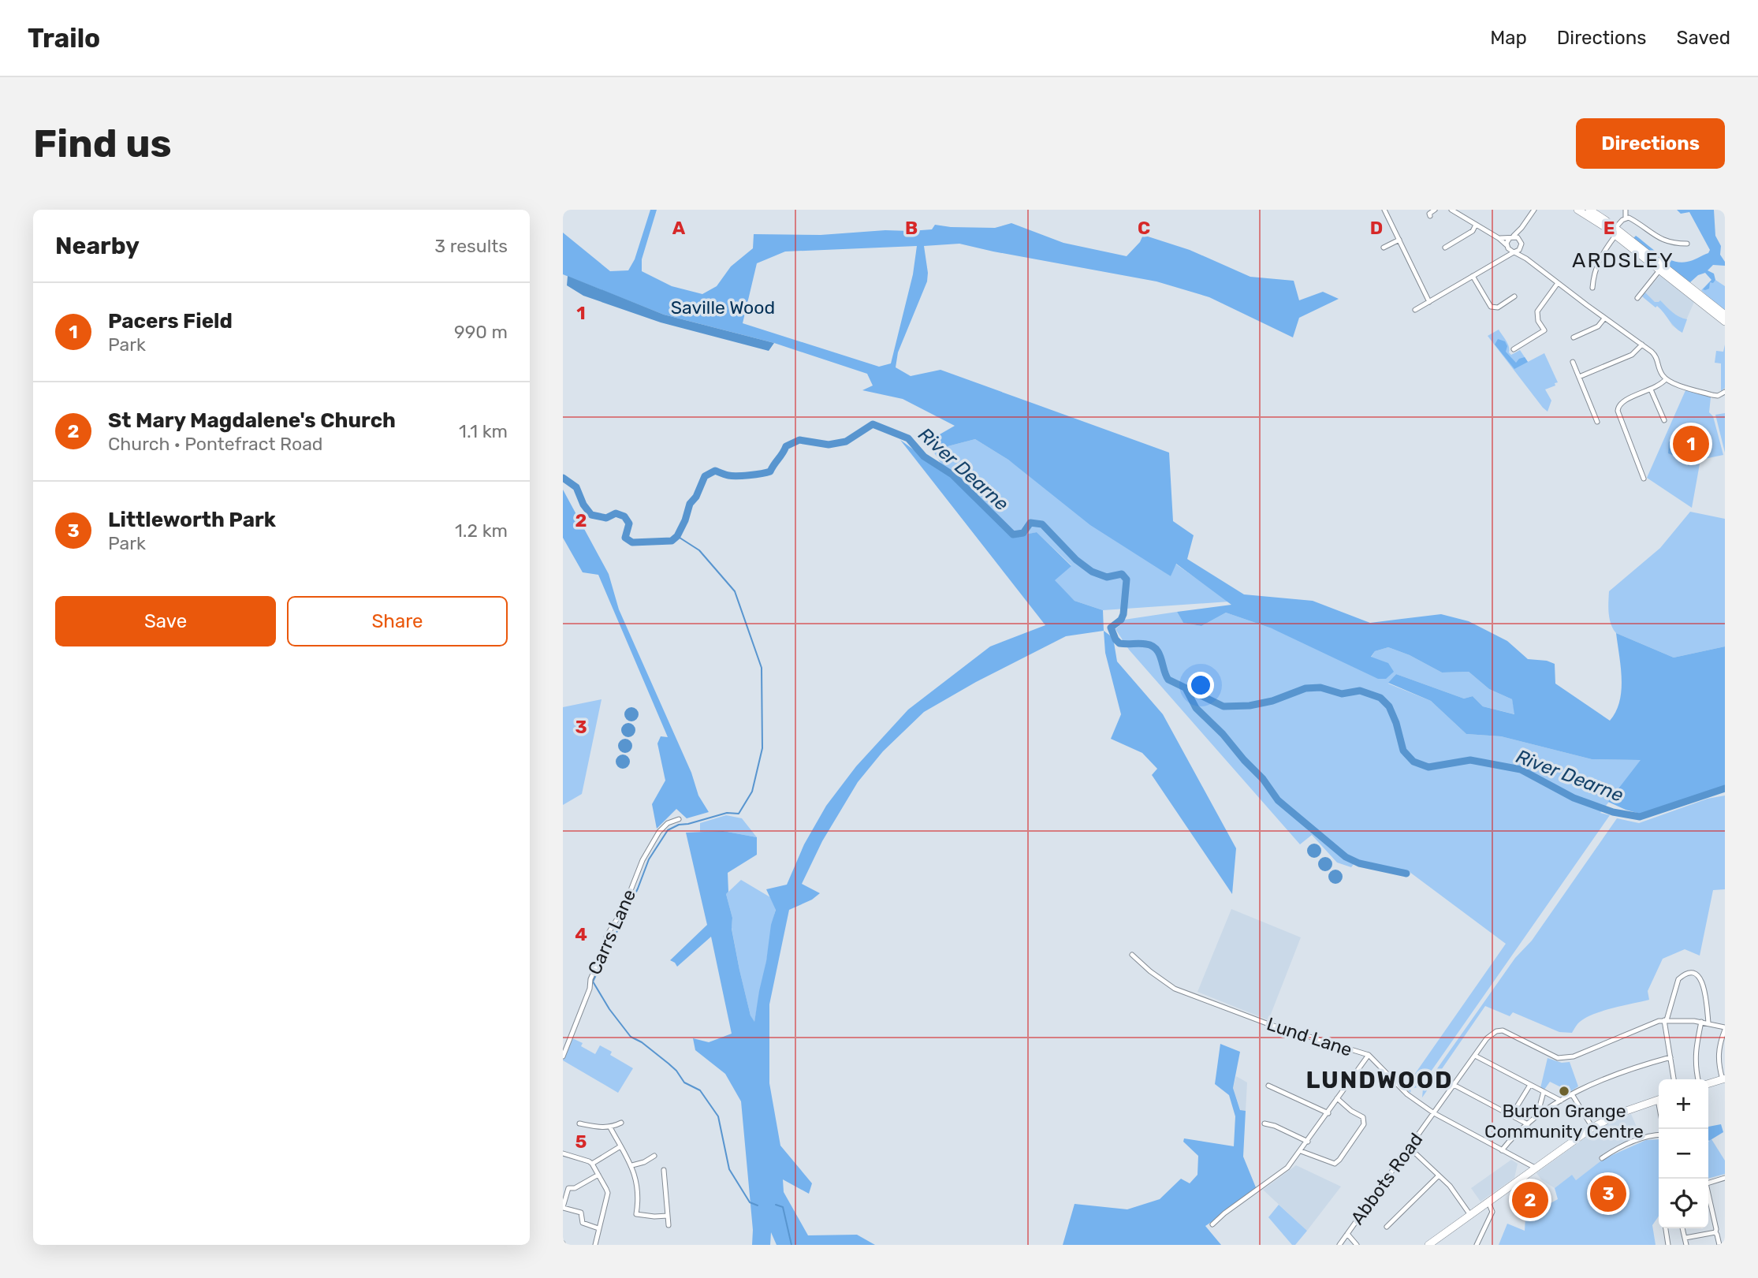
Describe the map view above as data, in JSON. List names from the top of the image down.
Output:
{
  "streets": {
    "street": ["Carrs Lane", "Lund Lane", "Abbots Road"]
  },
  "crossings": [
    ["Lund Lane", "Abbots Road"]
  ],
  "districts": ["ARDSLEY", "LUNDWOOD"],
  "water": ["River Dearne"],
  "parks": ["Saville Wood"],
  "places": ["Burton Grange Community Centre"],
  "page": {
    "header": "Trailo",
    "nav": ["Map", "Directions", "Saved"],
    "buttons": [
      "Directions",
      ["Save", "Share"]
    ],
    "title": "Find us",
    "heading": ["Nearby", "3 results"],
    "list": [
      {
        "mark": "1",
        "name": "Pacers Field",
        "note": "Park",
        "value": "990 m"
      },
      {
        "mark": "2",
        "name": "St Mary Magdalene's Church",
        "note": "Church · Pontefract Road",
        "value": "1.1 km"
      },
      {
        "mark": "3",
        "name": "Littleworth Park",
        "note": "Park",
        "value": "1.2 km"
      }
    ],
    "pins": ["1", "3", "2"],
    "map_buttons": ["+", "−"]
  },
  "grid": {
    "columns": [
      "A",
      "B",
      "C",
      "D",
      "E"
    ],
    "rows": [
      "1",
      "2",
      "3",
      "4",
      "5"
    ]
  }
}
